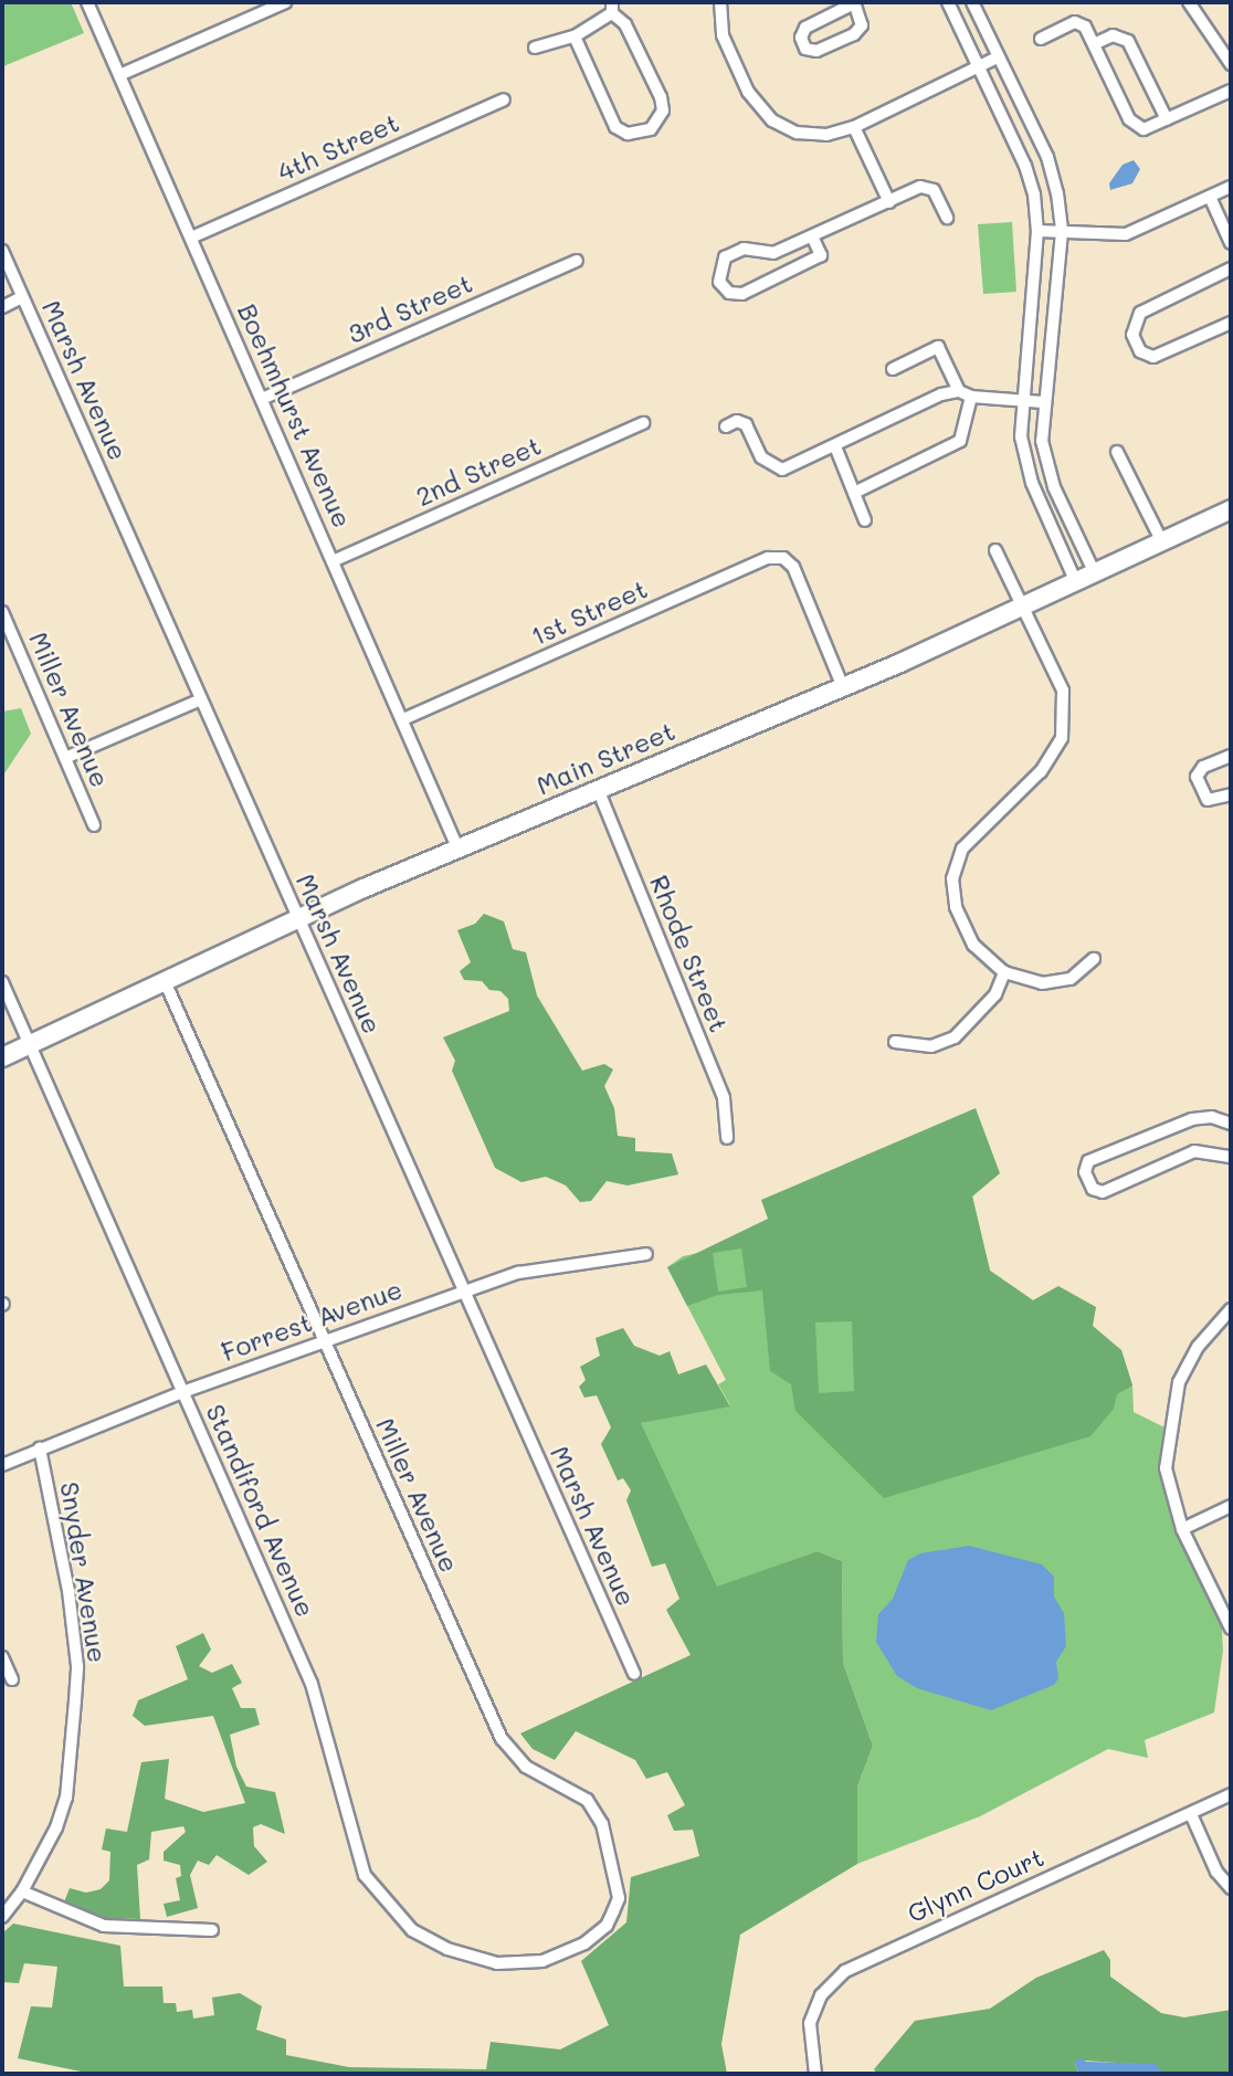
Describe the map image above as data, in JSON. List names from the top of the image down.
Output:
{
  "streets": {
    "main road": ["Main Street"],
    "street": [
      "4th Street",
      "3rd Street",
      "Marsh Avenue",
      "Boehmhurst Avenue",
      "2nd Street",
      "1st Street",
      "Miller Avenue",
      "Rhode Street",
      "Forrest Avenue",
      "Standiford Avenue",
      "Snyder Avenue",
      "Glynn Court"
    ]
  },
  "crossings": [
    ["4th Street", "Boehmhurst Avenue"],
    ["3rd Street", "Boehmhurst Avenue"],
    ["Marsh Avenue", "Main Street"],
    ["Marsh Avenue", "Forrest Avenue"],
    ["Boehmhurst Avenue", "2nd Street"],
    ["Boehmhurst Avenue", "1st Street"],
    ["Boehmhurst Avenue", "Main Street"],
    ["1st Street", "Main Street"],
    ["Miller Avenue", "Main Street"],
    ["Miller Avenue", "Forrest Avenue"],
    ["Miller Avenue", "Standiford Avenue"],
    ["Main Street", "Rhode Street"],
    ["Main Street", "Standiford Avenue"],
    ["Forrest Avenue", "Standiford Avenue"],
    ["Forrest Avenue", "Snyder Avenue"]
  ]
}
